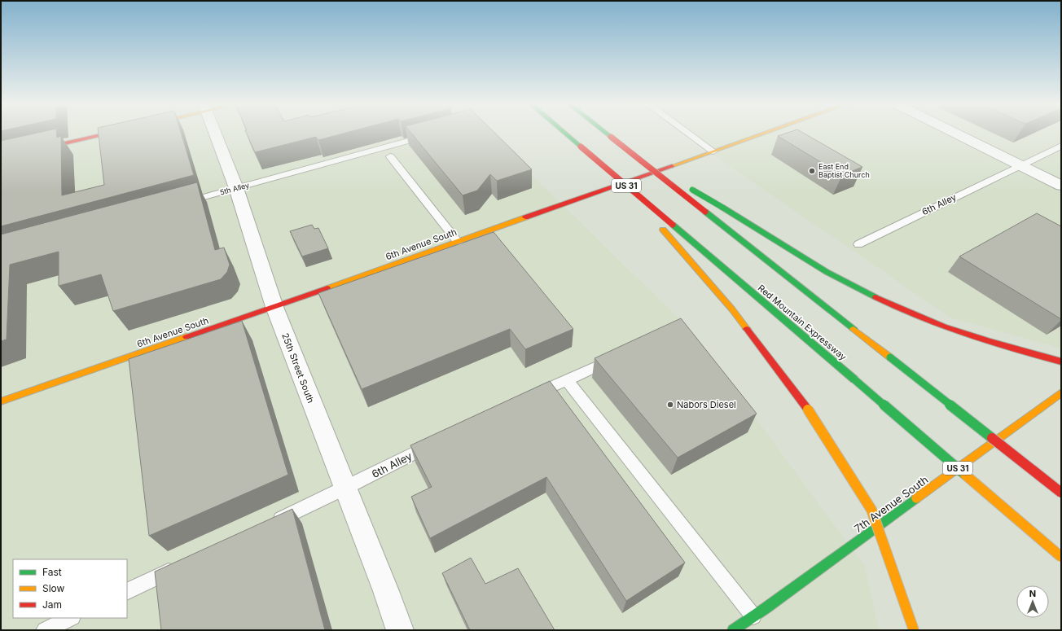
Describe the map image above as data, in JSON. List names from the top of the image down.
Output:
{
  "streets": {
    "main road": [
      "US 31",
      "6th Avenue South",
      "Red Mountain Expressway",
      "7th Avenue South"
    ],
    "street": ["25th Street South"],
    "lane": ["5th Alley", "6th Alley"]
  },
  "crossings": [
    ["5th Alley", "25th Street South"],
    ["6th Alley", "25th Street South"],
    ["6th Avenue South", "25th Street South"]
  ],
  "places": ["East End Baptist Church", "Nabors Diesel"],
  "legend": ["Fast", "Slow", "Jam"],
  "north": "top"
}
